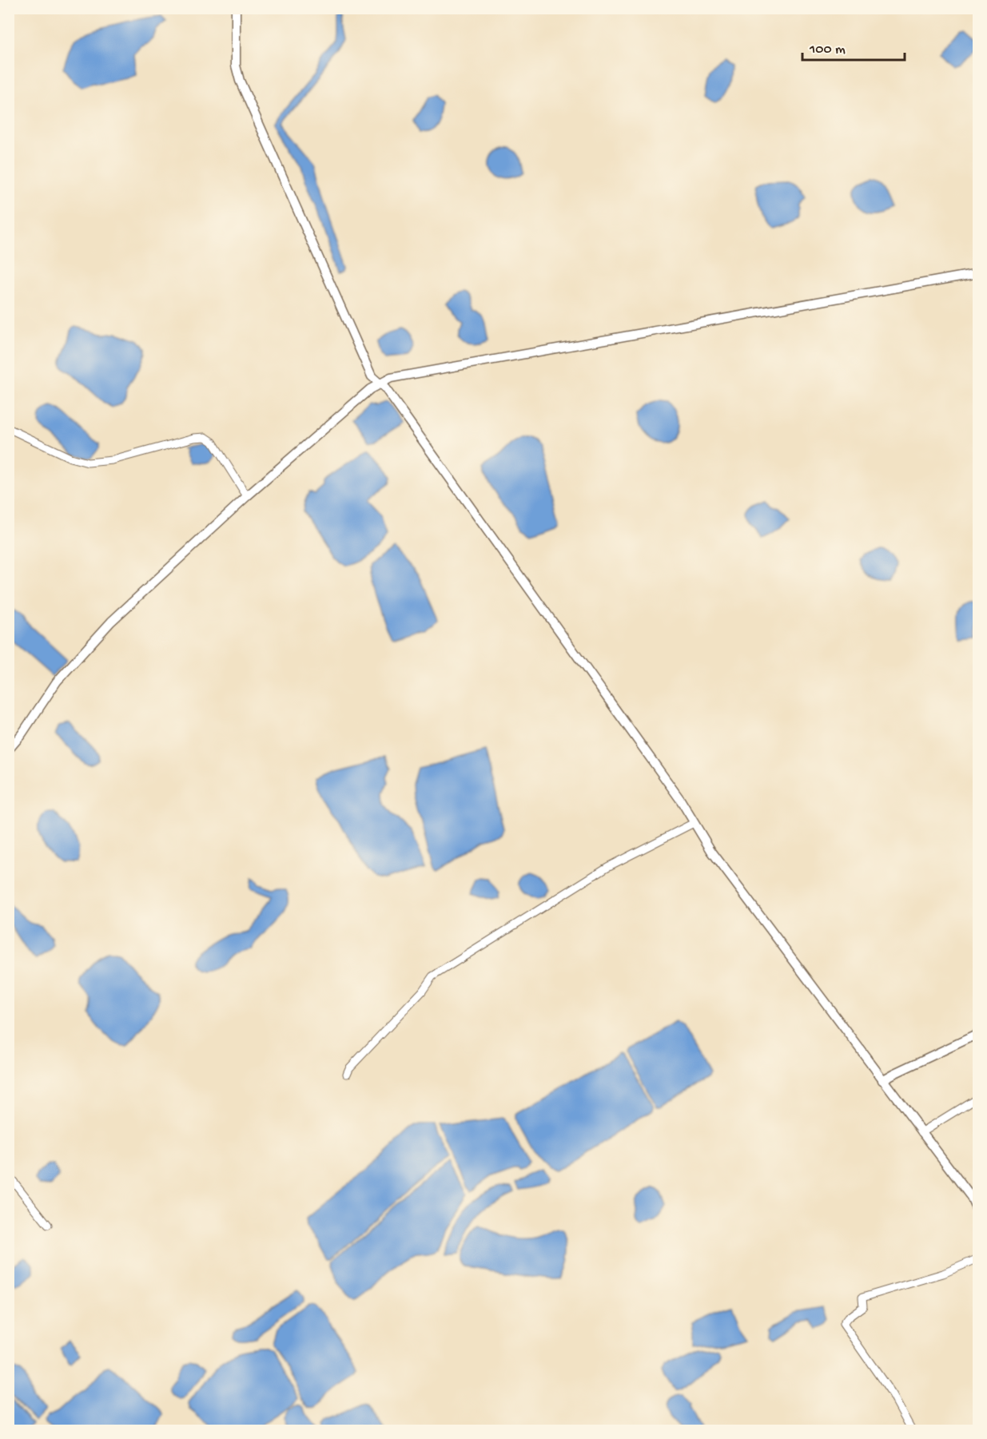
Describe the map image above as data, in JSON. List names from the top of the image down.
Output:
{
  "scale_bar": "100 m"
}
